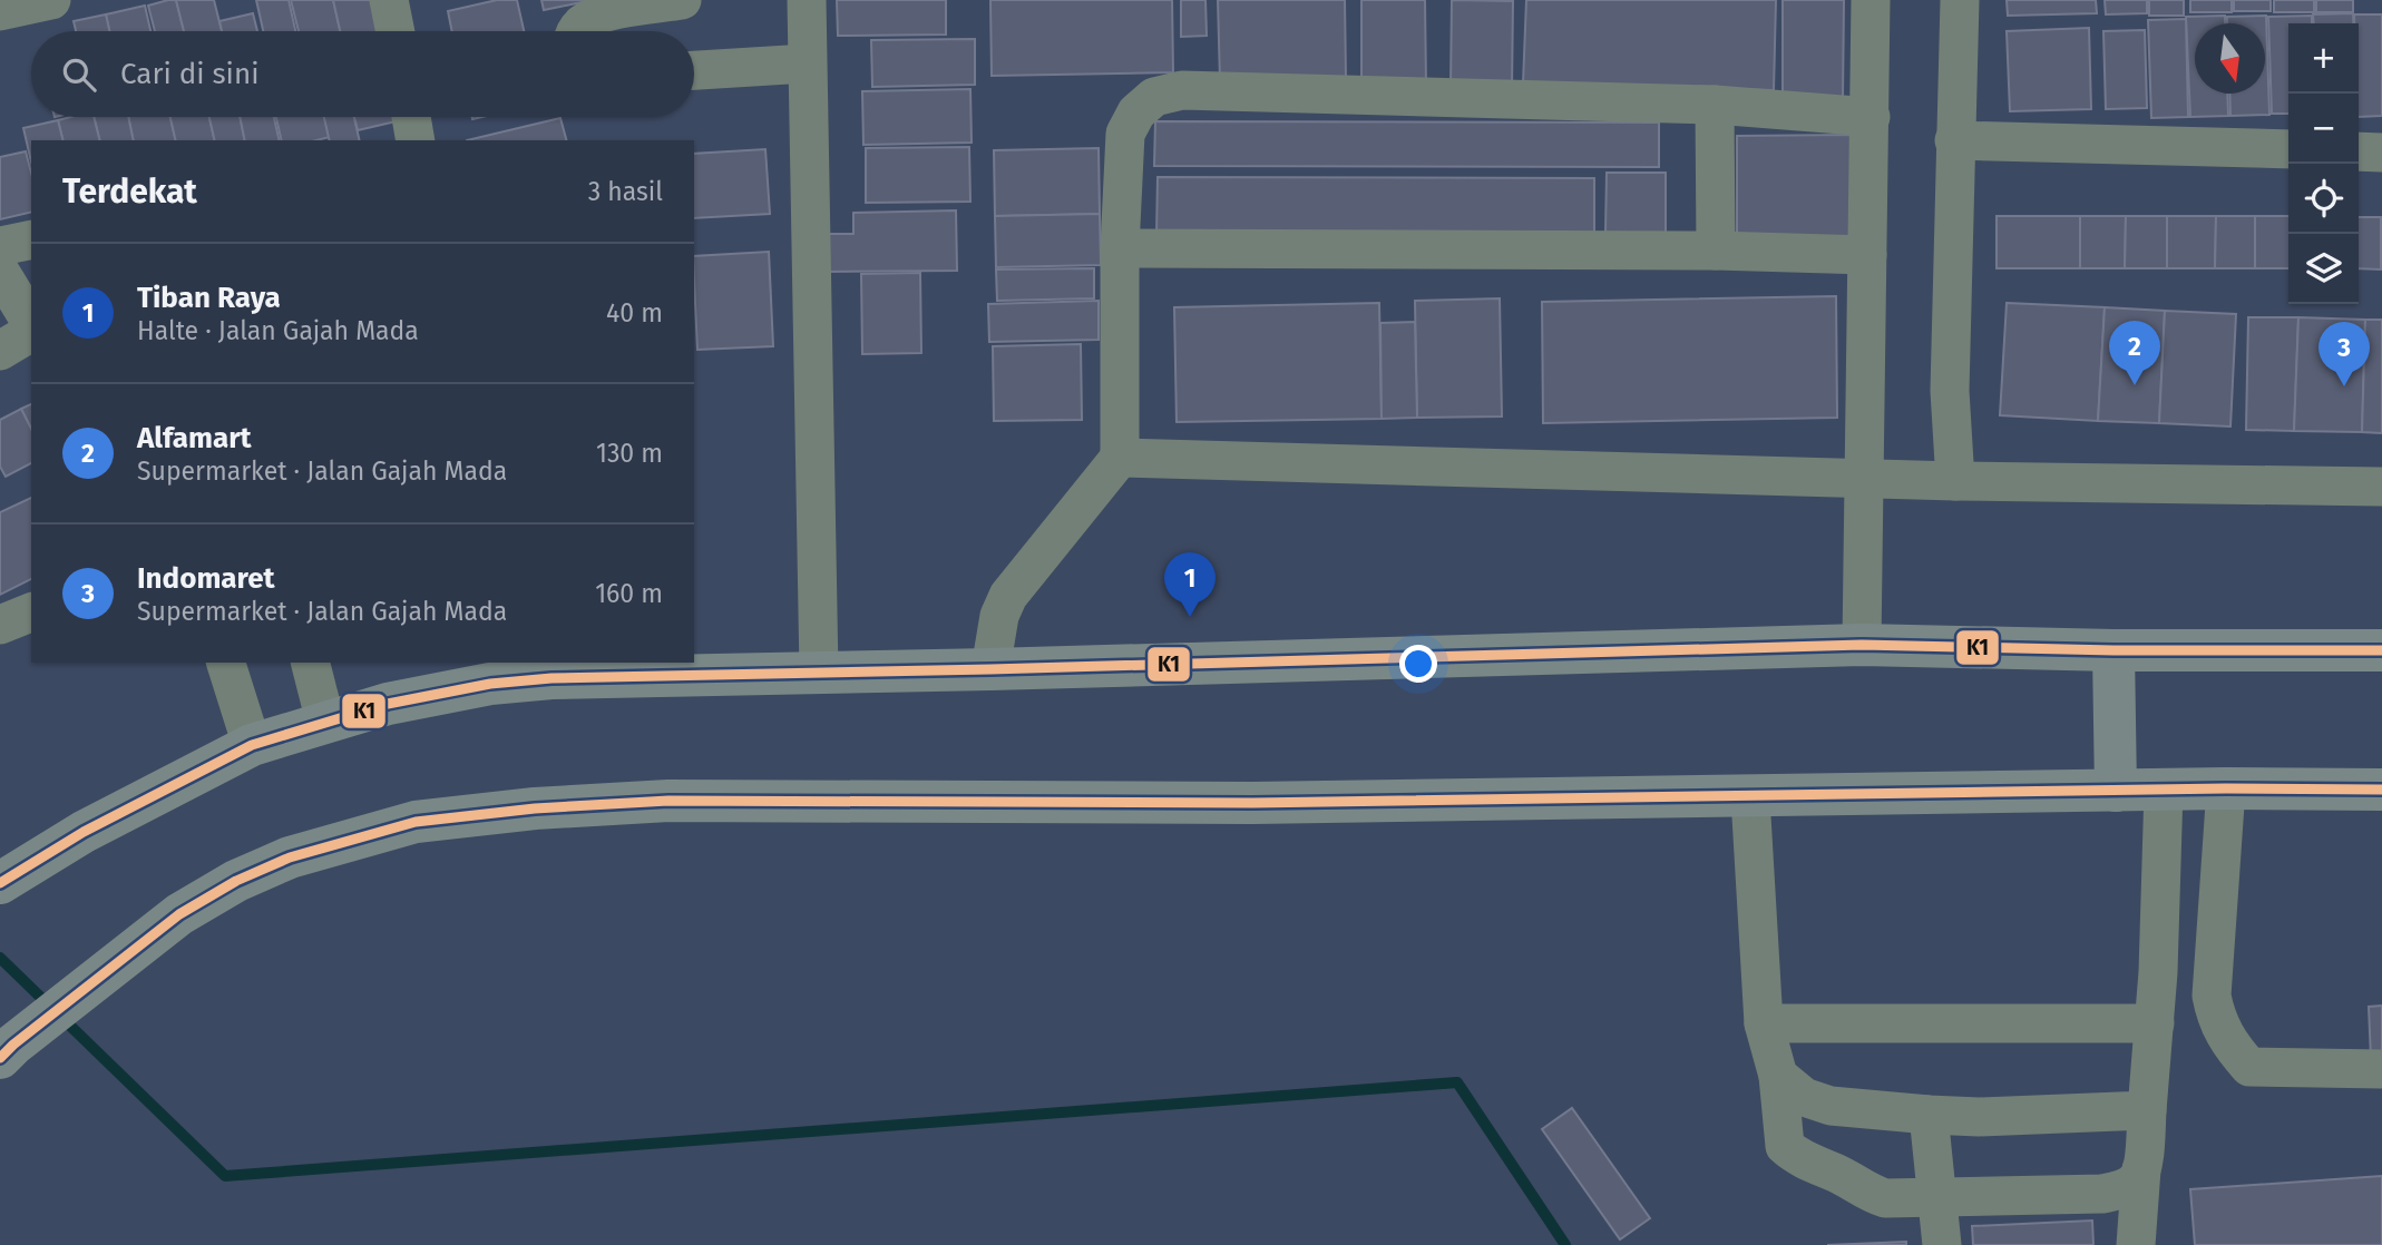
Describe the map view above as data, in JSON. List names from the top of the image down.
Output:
{
  "lines": ["transit line K1"],
  "north": "bottom",
  "page": {
    "map_buttons": ["+", "−"],
    "search": "Cari di sini",
    "heading": ["Terdekat", "3 hasil"],
    "list": [
      {
        "mark": "1",
        "name": "Tiban Raya",
        "note": "Halte · Jalan Gajah Mada",
        "value": "40 m"
      },
      {
        "mark": "2",
        "name": "Alfamart",
        "note": "Supermarket · Jalan Gajah Mada",
        "value": "130 m"
      },
      {
        "mark": "3",
        "name": "Indomaret",
        "note": "Supermarket · Jalan Gajah Mada",
        "value": "160 m"
      }
    ],
    "pins": ["2", "3", "1"]
  }
}
